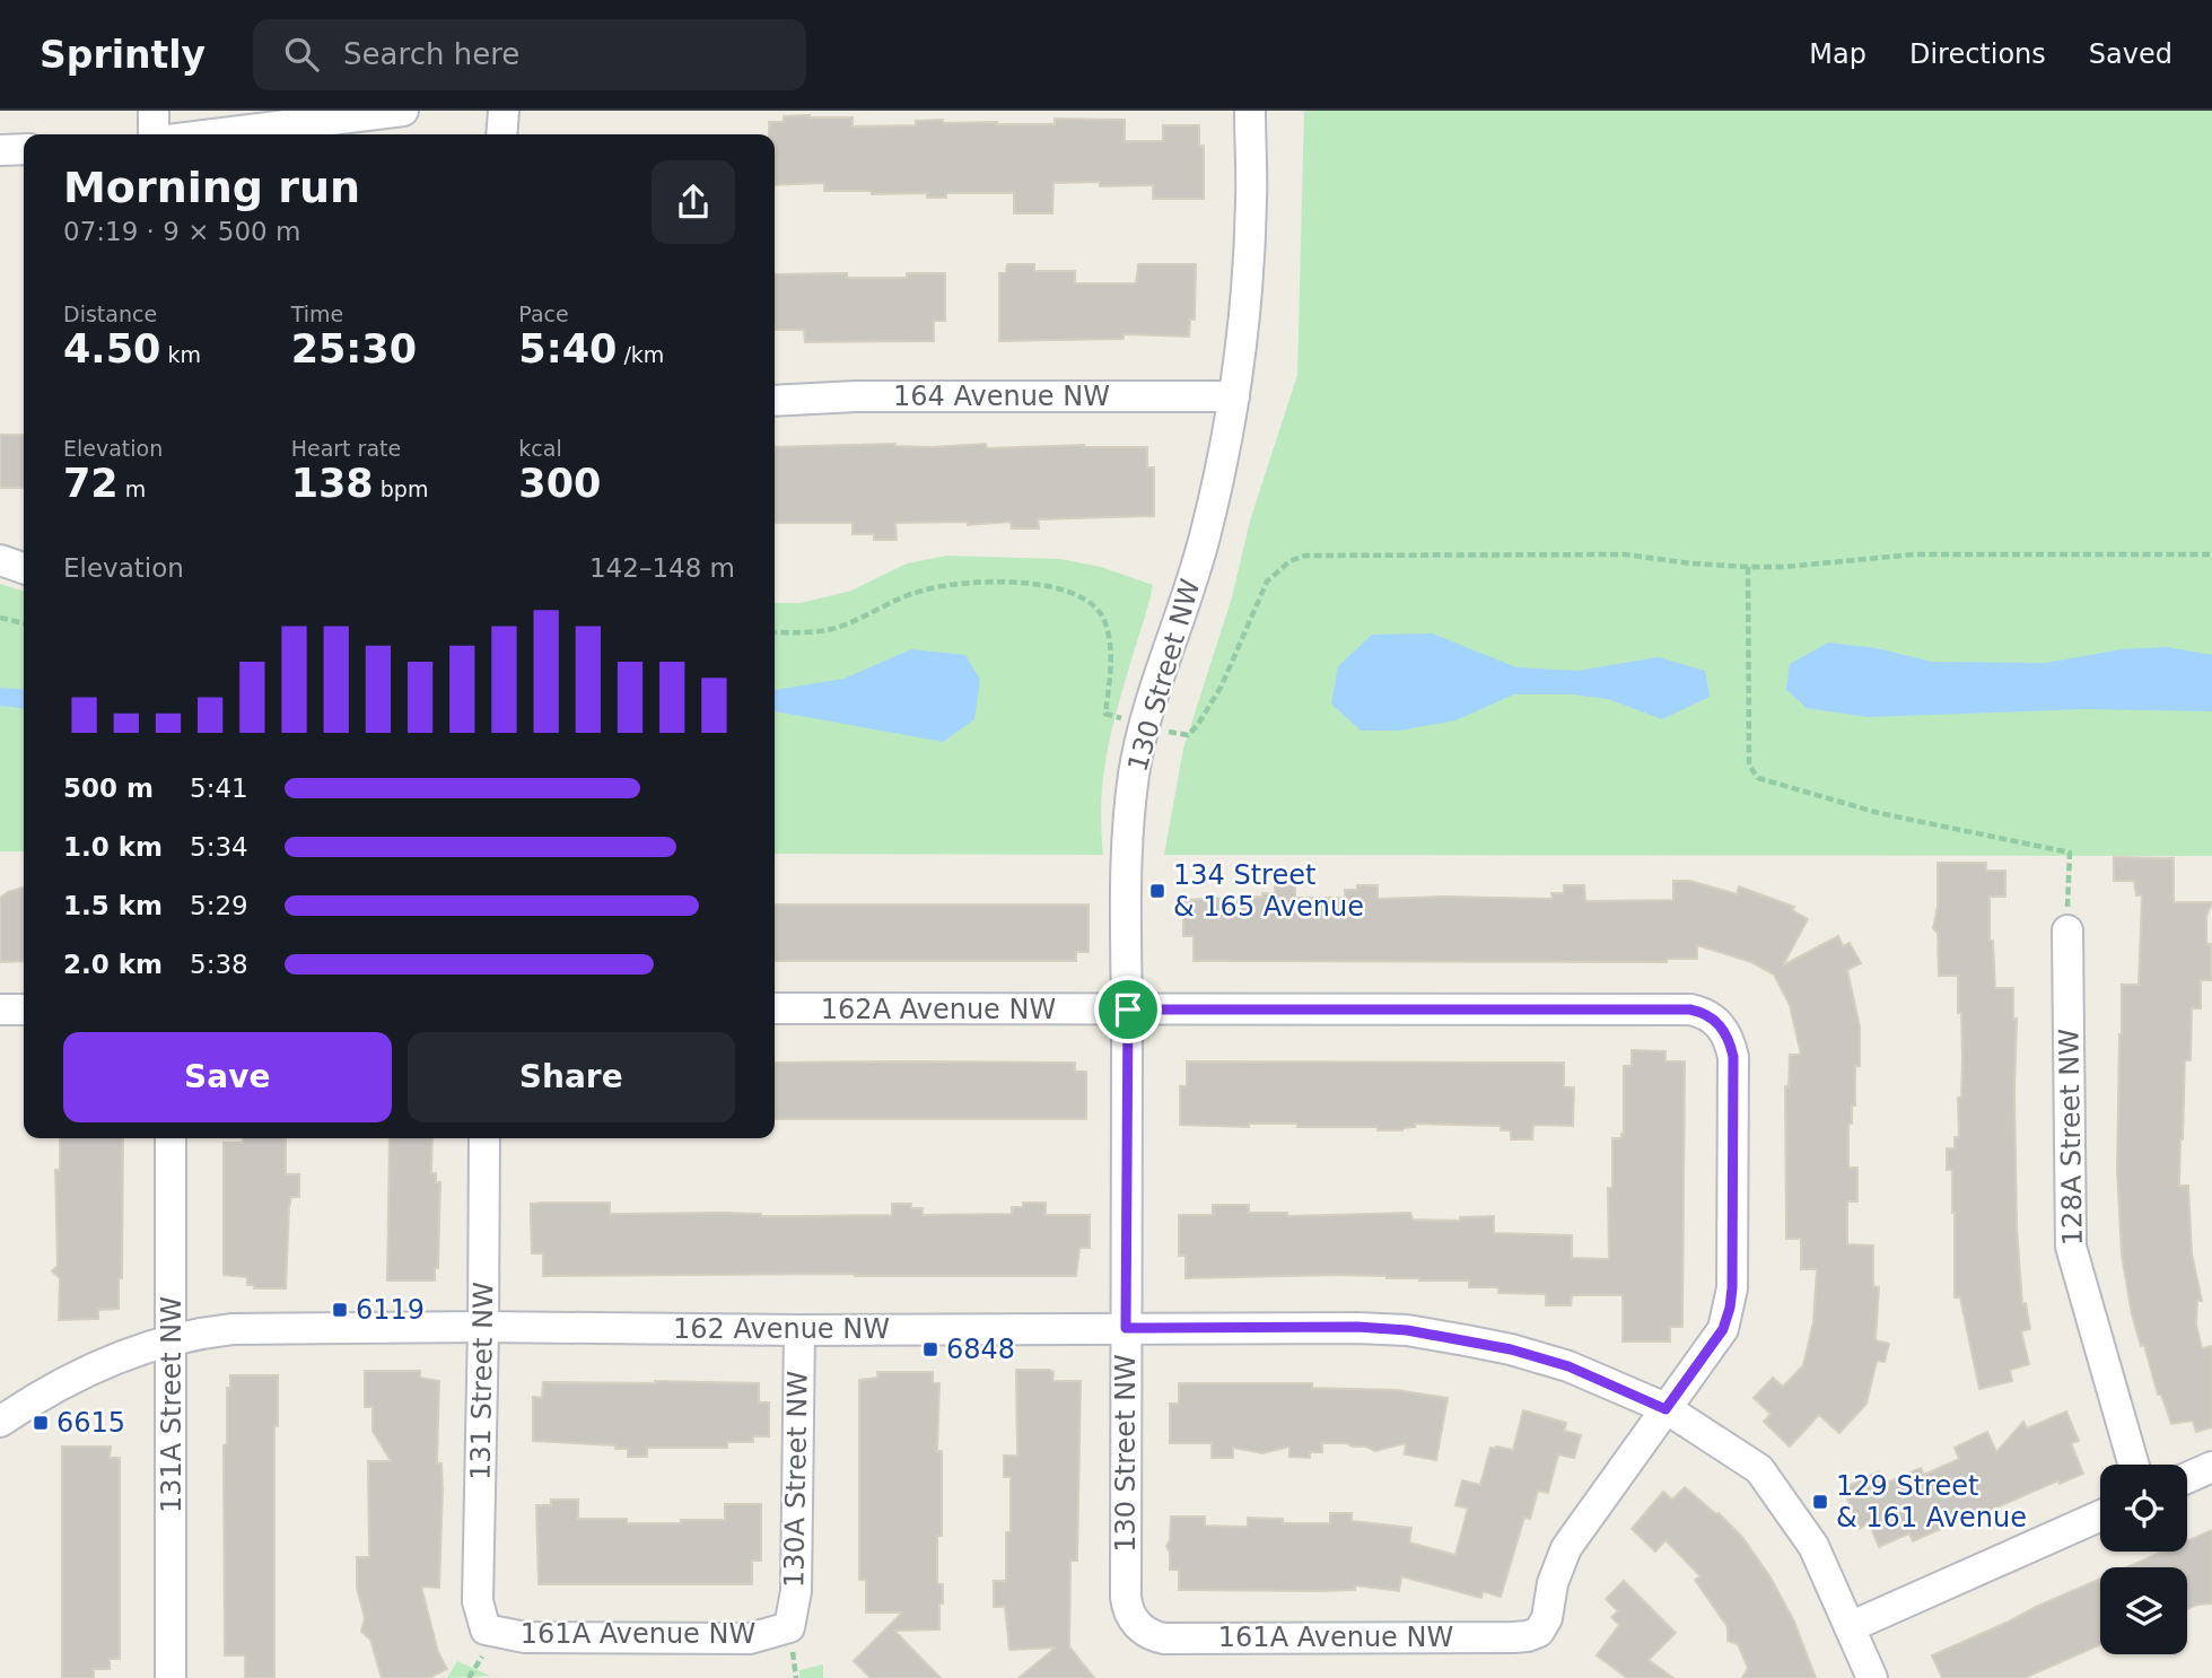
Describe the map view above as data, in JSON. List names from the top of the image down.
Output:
{
  "streets": {
    "street": [
      "164 Avenue NW",
      "130 Street NW",
      "162A Avenue NW",
      "128A Street NW",
      "162 Avenue NW",
      "131 Street NW",
      "131A Street NW",
      "130A Street NW",
      "161A Avenue NW"
    ]
  },
  "crossings": [
    ["164 Avenue NW", "130 Street NW"],
    ["130 Street NW", "162A Avenue NW"],
    ["130 Street NW", "162 Avenue NW"],
    ["130 Street NW", "161A Avenue NW"],
    ["162A Avenue NW", "162 Avenue NW"],
    ["162A Avenue NW", "161A Avenue NW"],
    ["162 Avenue NW", "131 Street NW"],
    ["162 Avenue NW", "131A Street NW"],
    ["162 Avenue NW", "130A Street NW"],
    ["162 Avenue NW", "161A Avenue NW"],
    ["131 Street NW", "161A Avenue NW"],
    ["130A Street NW", "161A Avenue NW"]
  ],
  "places": {
    "transit": [
      "134 Street & 165 Avenue",
      "6119",
      "6848",
      "6615",
      "129 Street & 161 Avenue"
    ]
  },
  "page": {
    "header": "Sprintly",
    "search": "Search here",
    "nav": ["Map", "Directions", "Saved"],
    "heading": ["Morning run", "07:19 · 9 × 500 m"],
    "stats": [
      ["Distance", "4.50 km"],
      ["Time", "25:30"],
      ["Pace", "5:40 /km"],
      ["Elevation", "72 m"],
      ["Heart rate", "138 bpm"],
      ["kcal", "300"]
    ],
    "chart": ["Elevation", "142–148 m"],
    "list": [
      {
        "name": "500 m",
        "note": "5:41"
      },
      {
        "name": "1.0 km",
        "note": "5:34"
      },
      {
        "name": "1.5 km",
        "note": "5:29"
      },
      {
        "name": "2.0 km",
        "note": "5:38"
      }
    ],
    "buttons": ["Save", "Share"]
  }
}
